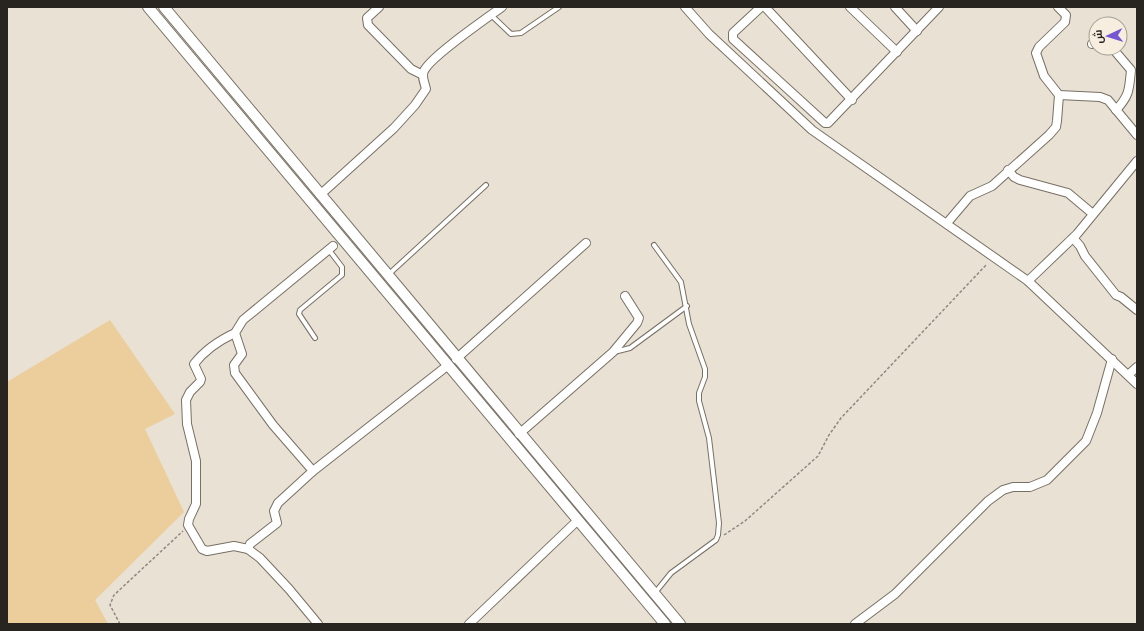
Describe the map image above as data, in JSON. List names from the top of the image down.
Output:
{
  "north": "left"
}
